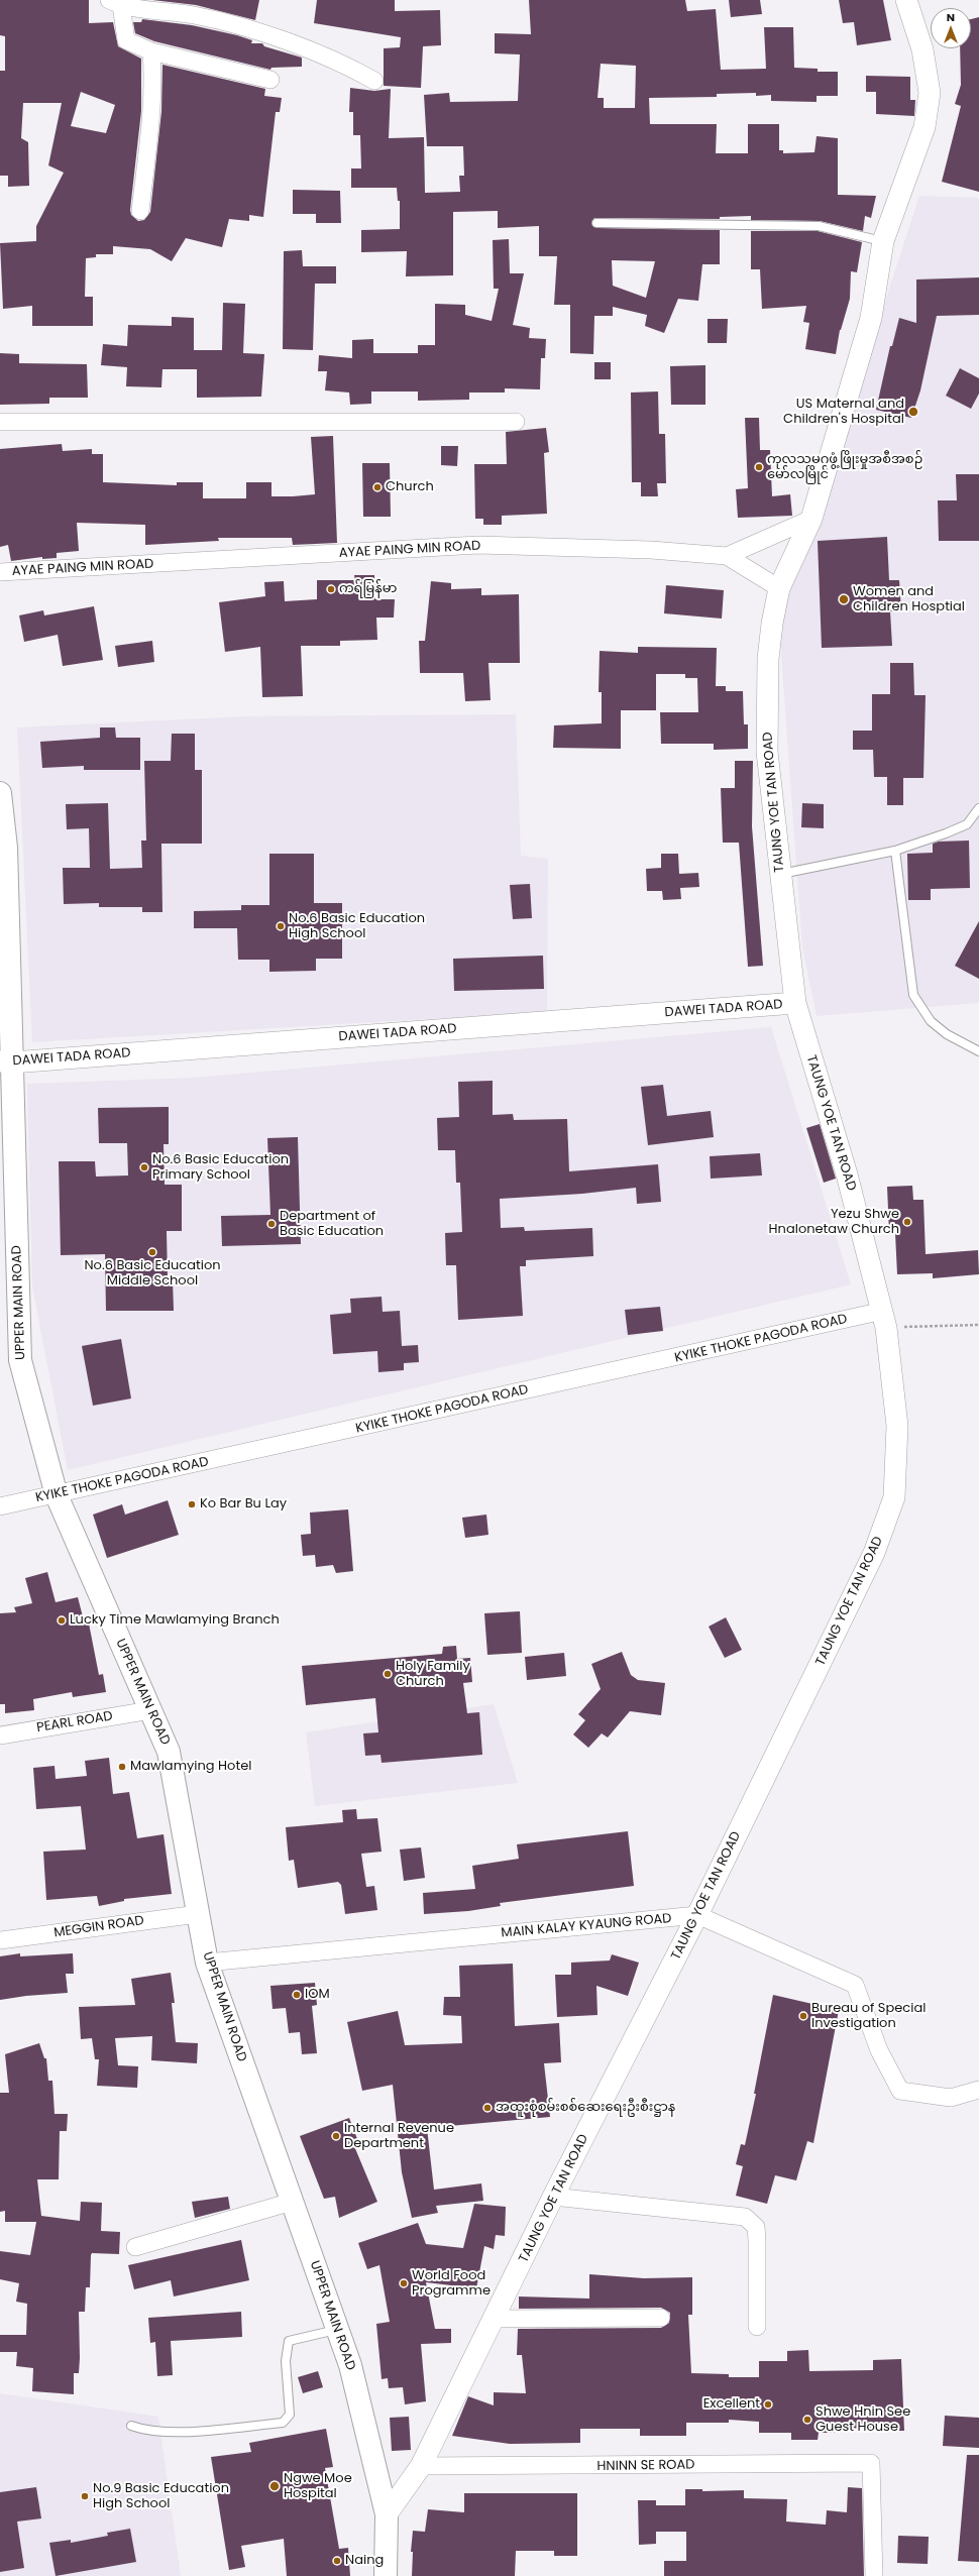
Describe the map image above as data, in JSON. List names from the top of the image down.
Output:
{
  "streets": {
    "main road": ["UPPER MAIN ROAD"],
    "street": [
      "AYAE PAING MIN ROAD",
      "TAUNG YOE TAN ROAD",
      "DAWEI TADA ROAD",
      "KYIKE THOKE PAGODA ROAD",
      "PEARL ROAD",
      "MAIN KALAY KYAUNG ROAD",
      "MEGGIN ROAD",
      "HNINN SE ROAD"
    ]
  },
  "crossings": [
    ["AYAE PAING MIN ROAD", "TAUNG YOE TAN ROAD"],
    ["TAUNG YOE TAN ROAD", "DAWEI TADA ROAD"],
    ["TAUNG YOE TAN ROAD", "UPPER MAIN ROAD"],
    ["TAUNG YOE TAN ROAD", "KYIKE THOKE PAGODA ROAD"],
    ["TAUNG YOE TAN ROAD", "MAIN KALAY KYAUNG ROAD"],
    ["TAUNG YOE TAN ROAD", "HNINN SE ROAD"],
    ["DAWEI TADA ROAD", "UPPER MAIN ROAD"],
    ["UPPER MAIN ROAD", "KYIKE THOKE PAGODA ROAD"],
    ["UPPER MAIN ROAD", "PEARL ROAD"],
    ["UPPER MAIN ROAD", "MAIN KALAY KYAUNG ROAD"],
    ["UPPER MAIN ROAD", "MEGGIN ROAD"]
  ],
  "places": [
    "US Maternal and Children's Hospital",
    "ကုလသမဂ္ဂဖွံ့ဖြိုးမှုအစီအစဉ် မော်လမြိုင်",
    "Church",
    "ကရ်မြန်မာ",
    "Women and Children Hosptial",
    "No.6 Basic Education High School",
    "No.6 Basic Education Primary School",
    "Yezu Shwe Hnalonetaw Church",
    "Department of Basic Education",
    "No.6 Basic Education Middle School",
    "Ko Bar Bu Lay",
    "Lucky Time Mawlamying Branch",
    "Holy Family Church",
    "Mawlamying Hotel",
    "IOM",
    "Bureau of Special Investigation",
    "အထူးစုံစမ်းစစ်ဆေးရေးဦးစီးဋ္ဌာန",
    "Internal Revenue Department",
    "World Food Programme",
    "Excellent",
    "Shwe Hnin See Guest House",
    "Ngwe Moe Hospital",
    "No.9 Basic Education High School",
    "Naing"
  ],
  "north": "top"
}
